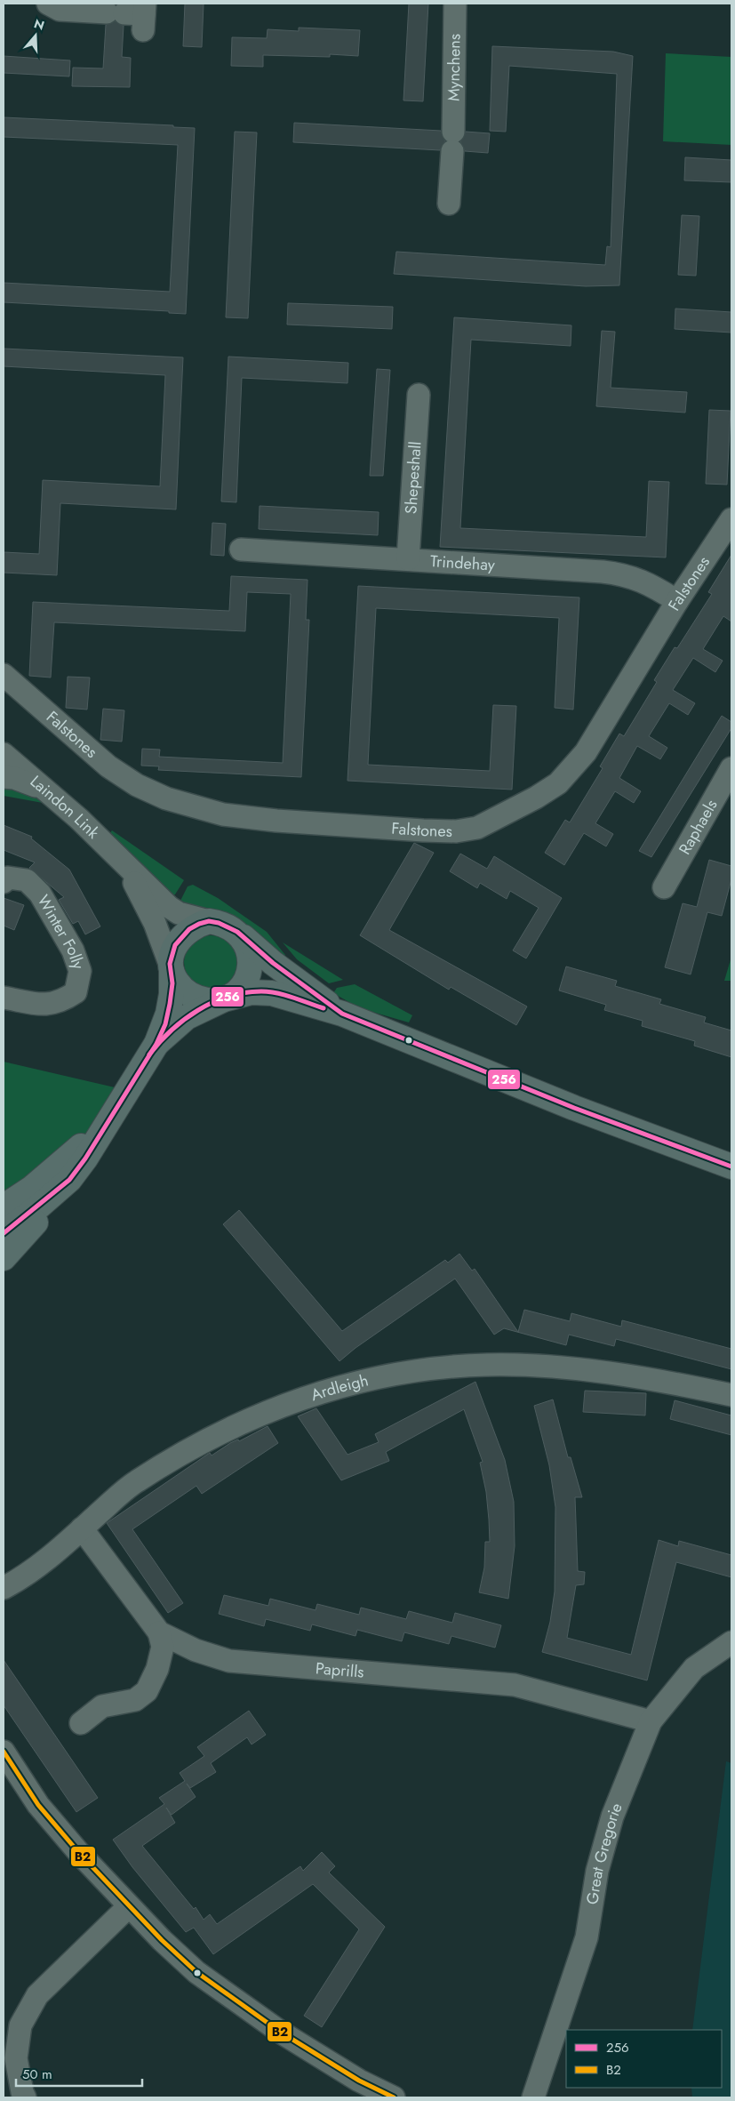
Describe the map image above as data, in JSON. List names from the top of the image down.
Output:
{
  "streets": {
    "street": [
      "Mynchens",
      "Shepeshall",
      "Trindehay",
      "Falstones",
      "Laindon Link",
      "Raphaels",
      "Winter Folly",
      "Ardleigh",
      "Paprills",
      "Great Gregorie"
    ]
  },
  "crossings": [
    ["Shepeshall", "Trindehay"],
    ["Trindehay", "Falstones"],
    ["Ardleigh", "Paprills"],
    ["Paprills", "Great Gregorie"]
  ],
  "lines": ["transit line 256", "transit line B2"],
  "legend": ["256", "B2"],
  "scale_bar": "50 m",
  "north": "top"
}
